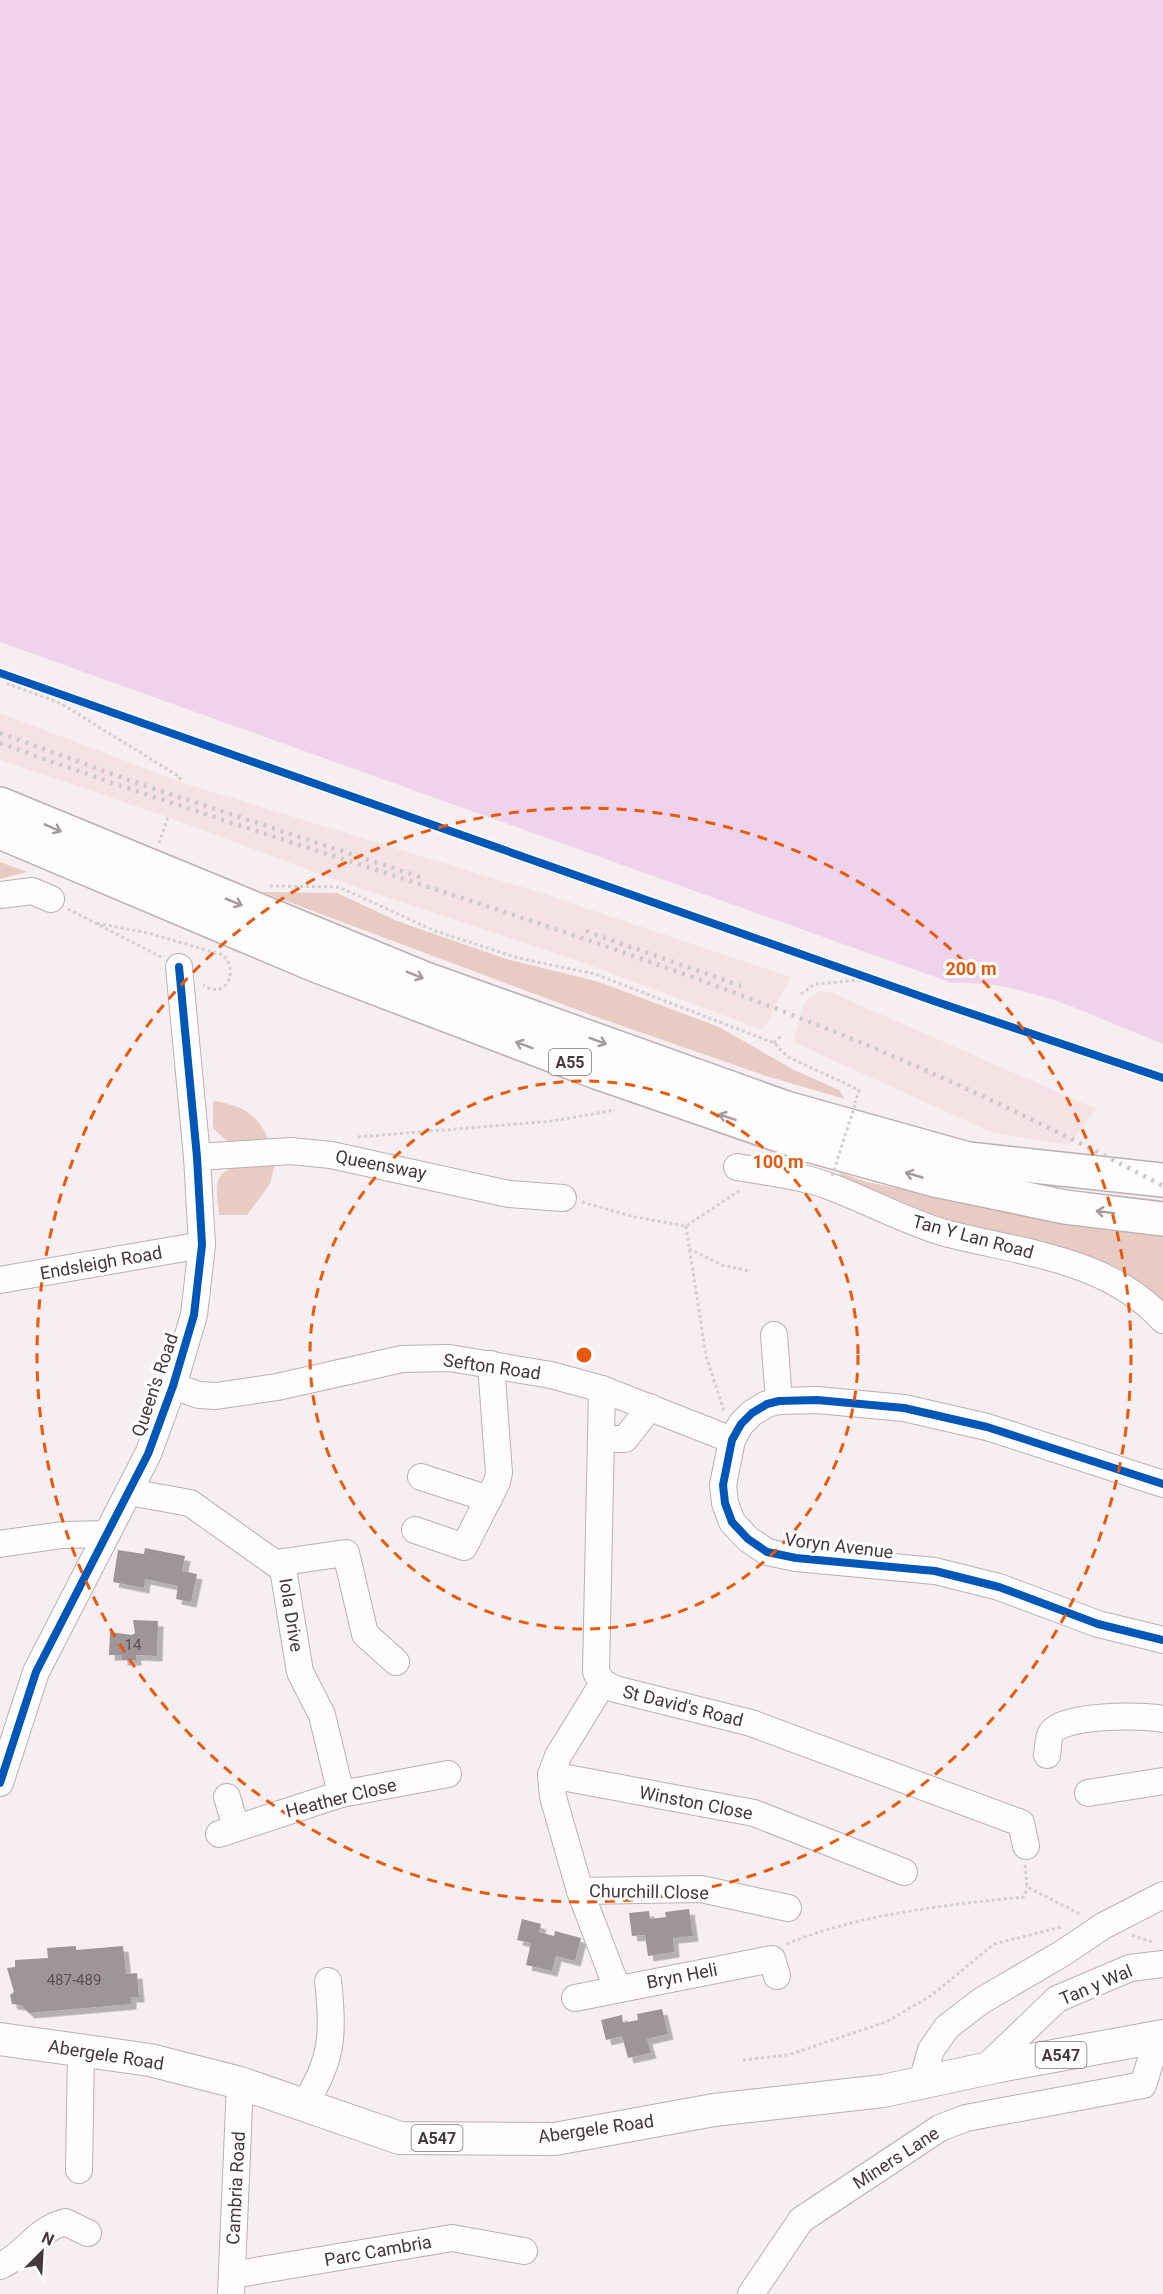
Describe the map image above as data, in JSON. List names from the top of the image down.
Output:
{
  "streets": {
    "highway": ["A55"],
    "main road": ["Abergele Road", "A547"],
    "street": [
      "Queensway",
      "Tan Y Lan Road",
      "Endsleigh Road",
      "Sefton Road",
      "Queen's Road",
      "Voryn Avenue",
      "Iola Drive",
      "St David's Road",
      "Heather Close",
      "Winston Close",
      "Churchill Close",
      "Bryn Heli",
      "Tan y Wal",
      "Miners Lane",
      "Cambria Road",
      "Parc Cambria"
    ]
  },
  "crossings": [
    ["Queensway", "Queen's Road"],
    ["Endsleigh Road", "Queen's Road"],
    ["Sefton Road", "Queen's Road"],
    ["Sefton Road", "Voryn Avenue"],
    ["Sefton Road", "St David's Road"],
    ["Queen's Road", "Iola Drive"],
    ["Iola Drive", "Heather Close"],
    ["Winston Close", "Churchill Close"],
    ["Churchill Close", "Bryn Heli"],
    ["Tan y Wal", "Abergele Road"],
    ["Abergele Road", "Miners Lane"],
    ["Abergele Road", "Cambria Road"],
    ["Cambria Road", "Parc Cambria"]
  ],
  "house_numbers": ["14", "487-489"],
  "north": "top right",
  "rings": ["200 m", "100 m"]
}
